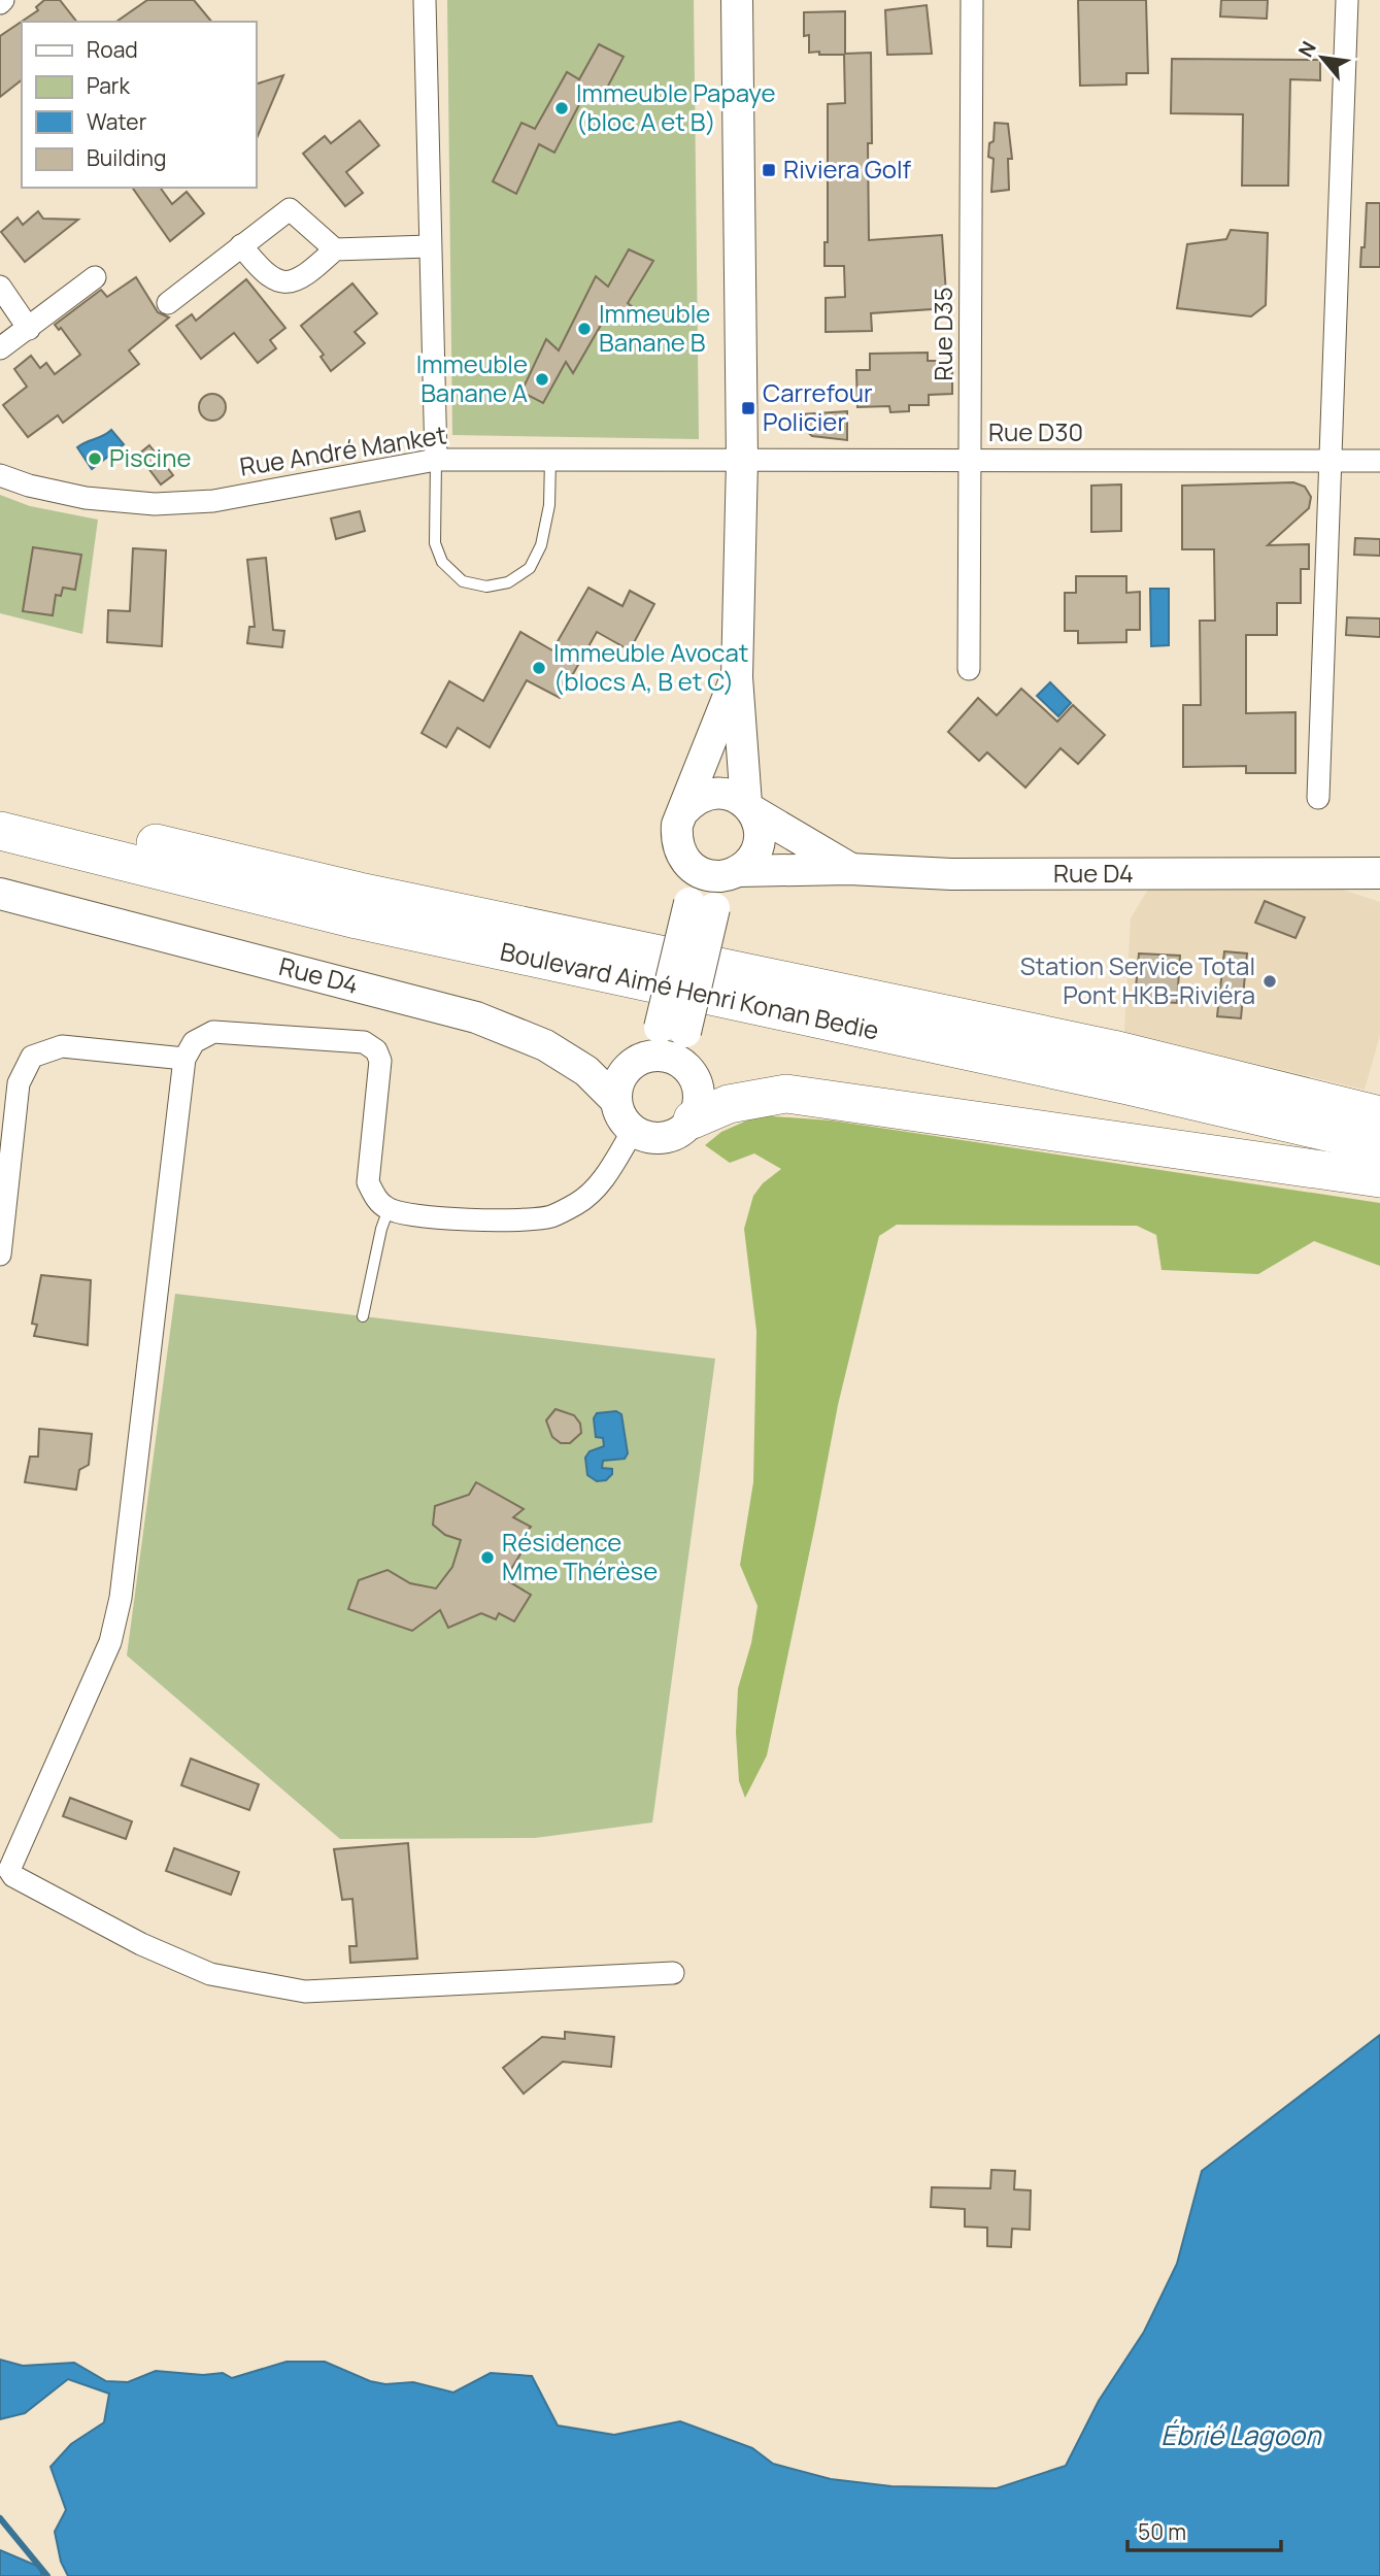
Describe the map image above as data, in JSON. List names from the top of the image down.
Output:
{
  "streets": {
    "highway": ["Boulevard Aimé Henri Konan Bedie"],
    "main road": ["Rue D4"],
    "street": ["Rue D35", "Rue D30", "Rue André Manket"]
  },
  "crossings": [
    ["Rue D35", "Rue D30"],
    ["Rue D30", "Rue André Manket"]
  ],
  "water": ["Ébrié Lagoon"],
  "places": {
    "other": [
      "Immeuble Papaye (bloc A et B)",
      "Immeuble Banane B",
      "Immeuble Banane A",
      "Piscine",
      "Immeuble Avocat (blocs A, B et C)",
      "Station Service Total Pont HKB-Riviéra",
      "Résidence Mme Thérèse"
    ],
    "transit": ["Riviera Golf", "Carrefour Policier"]
  },
  "legend": [
    "Road",
    "Park",
    "Water",
    "Building"
  ],
  "scale_bar": "50 m",
  "north": "top left"
}
